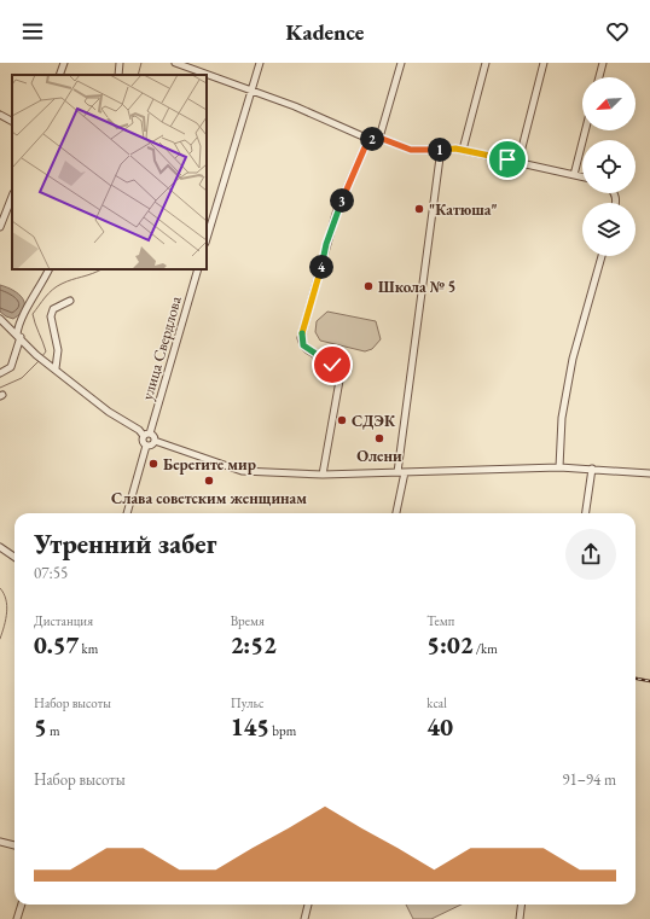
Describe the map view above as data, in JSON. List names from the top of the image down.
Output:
{
  "streets": {
    "street": ["улица Свердлова"]
  },
  "places": [
    "\"Катюша\"",
    "Школа № 5",
    "СДЭК",
    "Олени",
    "Берегите мир",
    "Слава советским женщинам"
  ],
  "north": "bottom left",
  "page": {
    "header": "Kadence",
    "pins": [
      "2",
      "1",
      "3",
      "4"
    ],
    "heading": ["Утренний забег", "07:55"],
    "stats": [
      ["Дистанция", "0.57 km"],
      ["Время", "2:52"],
      ["Темп", "5:02 /km"],
      ["Набор высоты", "5 m"],
      ["Пульс", "145 bpm"],
      ["kcal", "40"]
    ],
    "chart": ["Набор высоты", "91–94 m"]
  }
}
